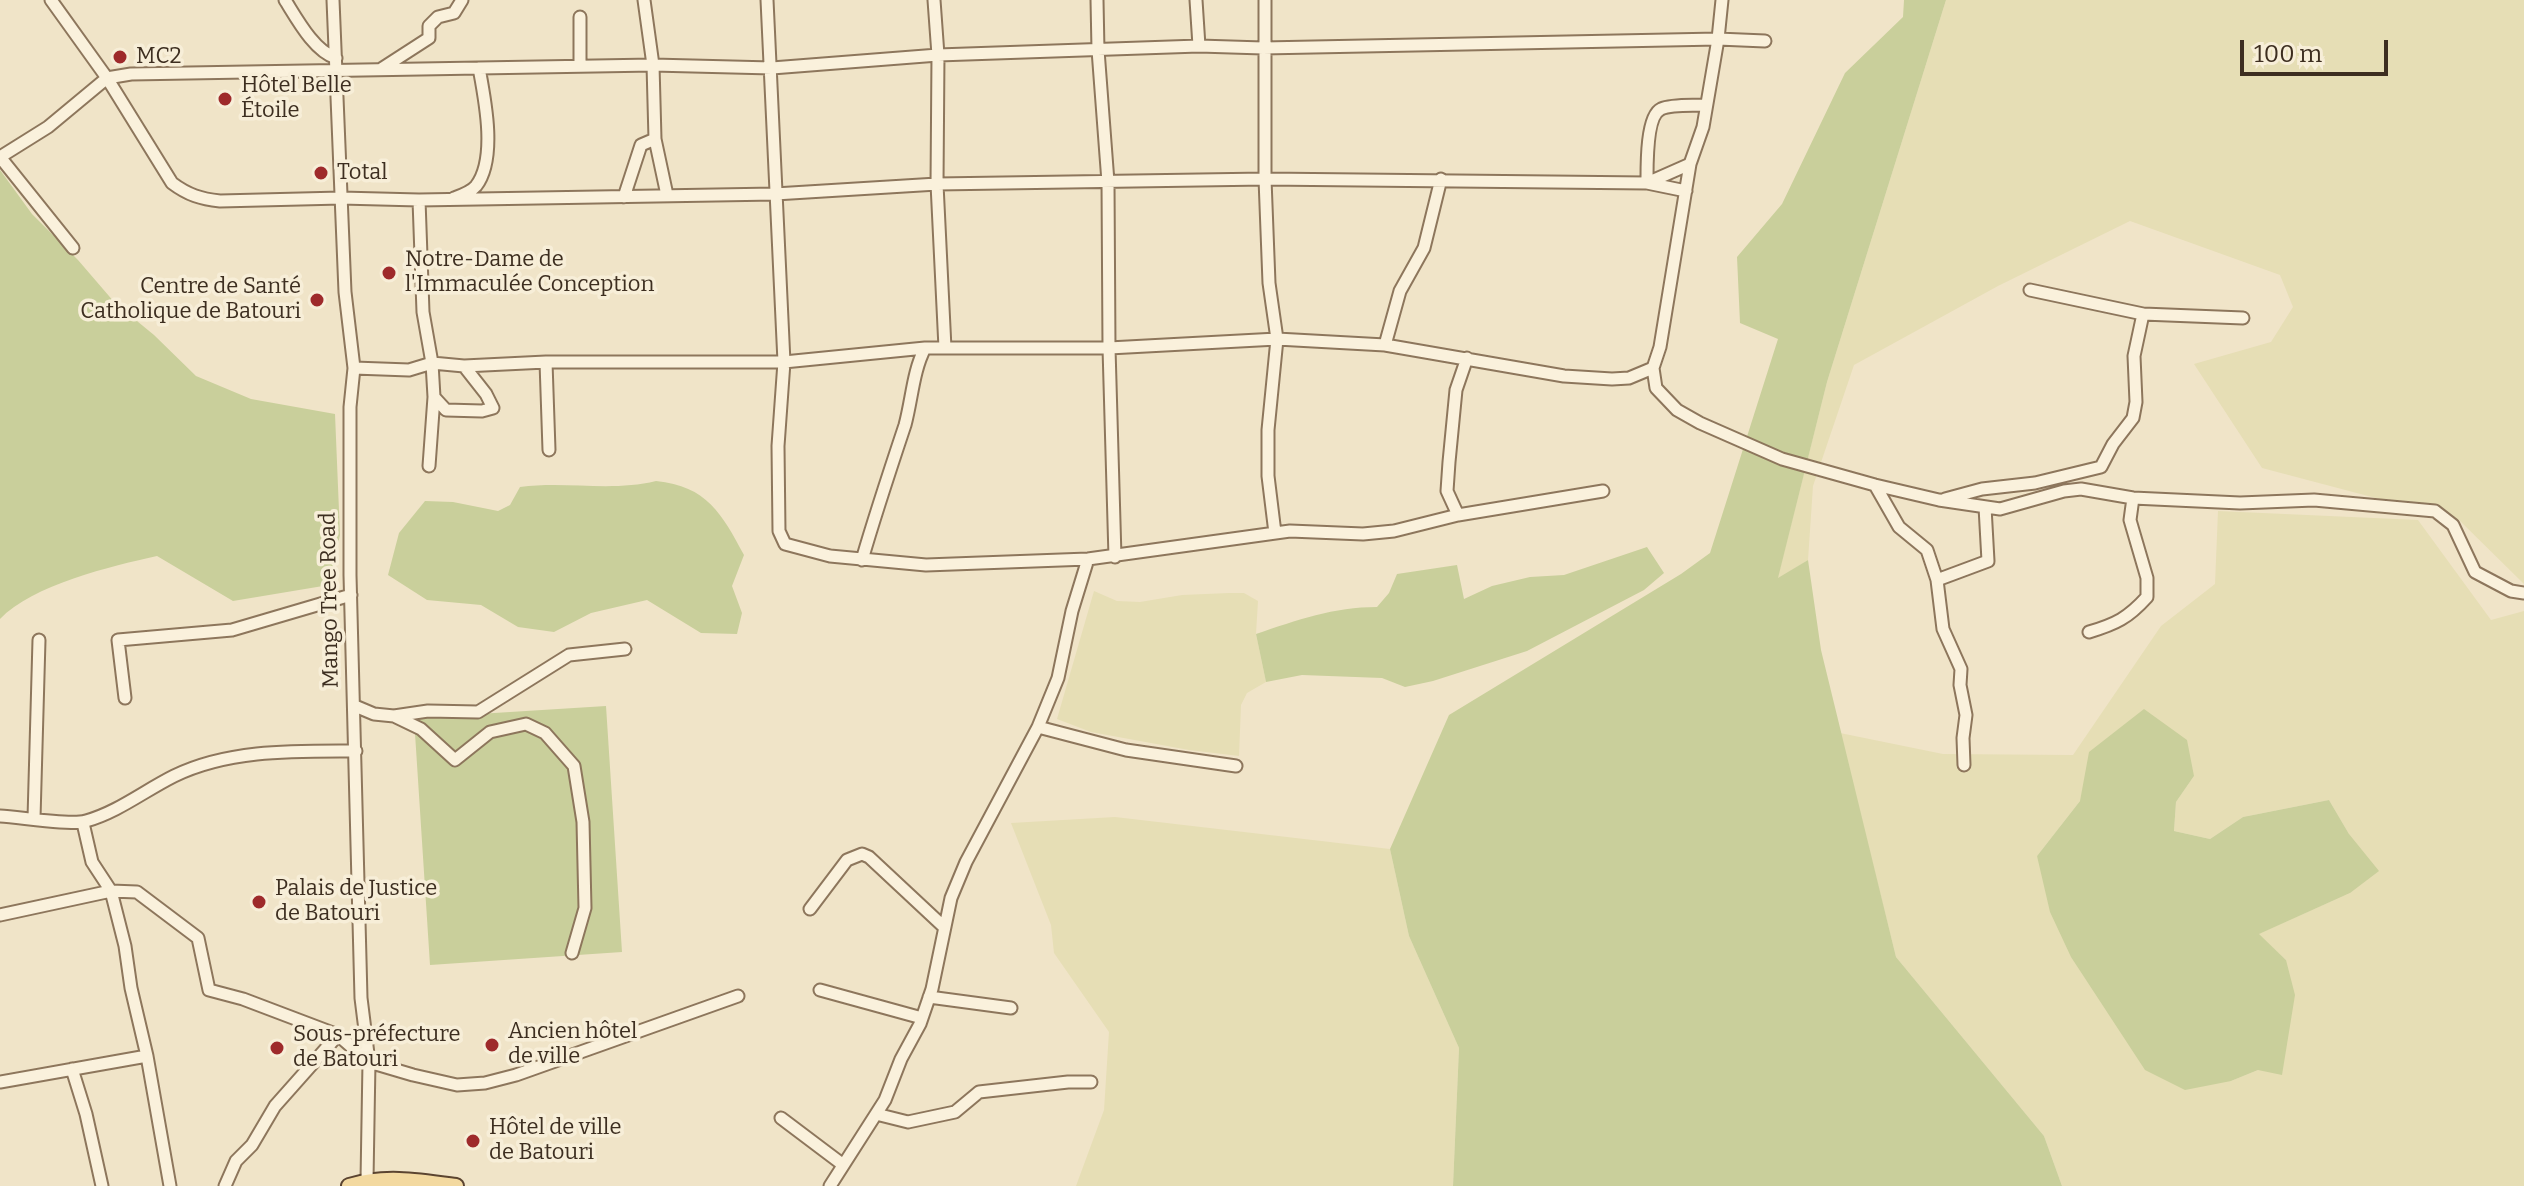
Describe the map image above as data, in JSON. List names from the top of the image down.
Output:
{
  "streets": {
    "street": ["Mango Tree Road"]
  },
  "places": [
    "MC2",
    "Hôtel Belle Étoile",
    "Total",
    "Notre-Dame de l'Immaculée Conception",
    "Centre de Santé Catholique de Batouri",
    "Palais de Justice de Batouri",
    "Ancien hôtel de ville",
    "Sous-préfecture de Batouri",
    "Hôtel de ville de Batouri"
  ],
  "scale_bar": "100 m"
}
